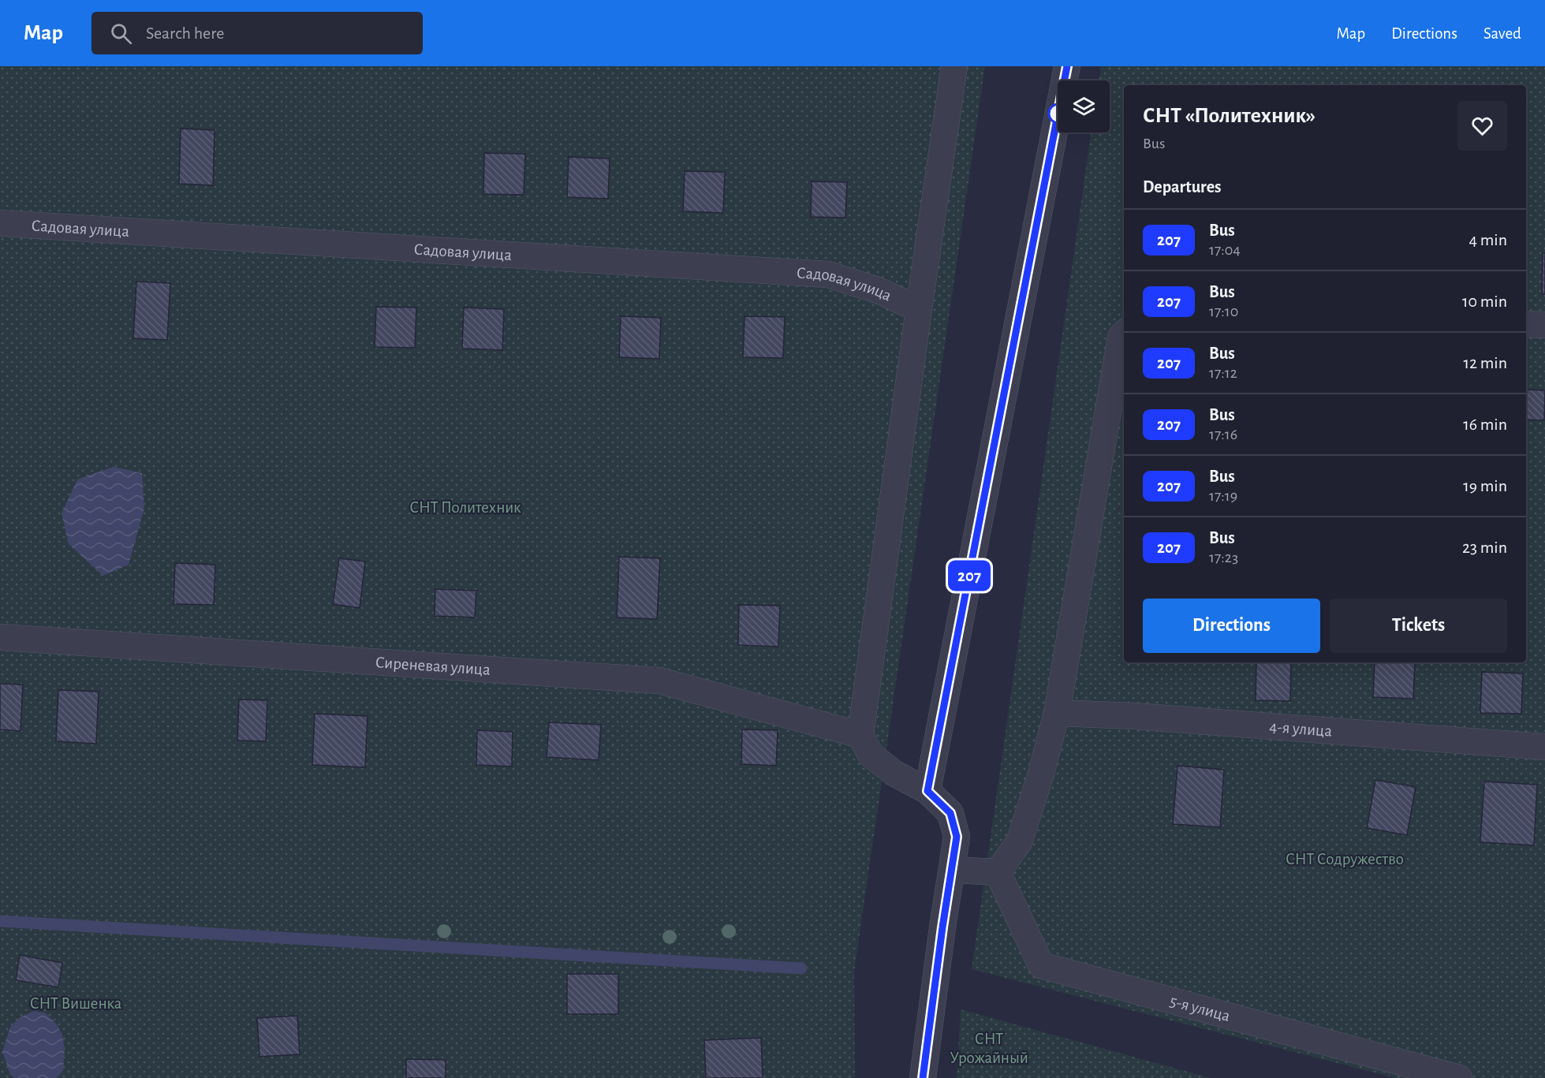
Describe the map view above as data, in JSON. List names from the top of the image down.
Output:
{
  "streets": {
    "street": [
      "Садовая улица",
      "Сиреневая улица",
      "4-я улица",
      "5-я улица"
    ]
  },
  "parks": [
    "СНТ Политехник",
    "СНТ Содружество",
    "СНТ Вишенка",
    "СНТ Урожайный"
  ],
  "lines": ["bus line 207"],
  "page": {
    "header": "Map",
    "search": "Search here",
    "nav": ["Map", "Directions", "Saved"],
    "on_map": "207",
    "heading": [
      ["СНТ «Политехник»", "Bus"],
      "Departures"
    ],
    "list": [
      {
        "mark": "207",
        "name": "Bus",
        "note": "17:04",
        "value": "4 min"
      },
      {
        "mark": "207",
        "name": "Bus",
        "note": "17:10",
        "value": "10 min"
      },
      {
        "mark": "207",
        "name": "Bus",
        "note": "17:12",
        "value": "12 min"
      },
      {
        "mark": "207",
        "name": "Bus",
        "note": "17:16",
        "value": "16 min"
      },
      {
        "mark": "207",
        "name": "Bus",
        "note": "17:19",
        "value": "19 min"
      },
      {
        "mark": "207",
        "name": "Bus",
        "note": "17:23",
        "value": "23 min"
      }
    ],
    "buttons": ["Directions", "Tickets"]
  }
}
